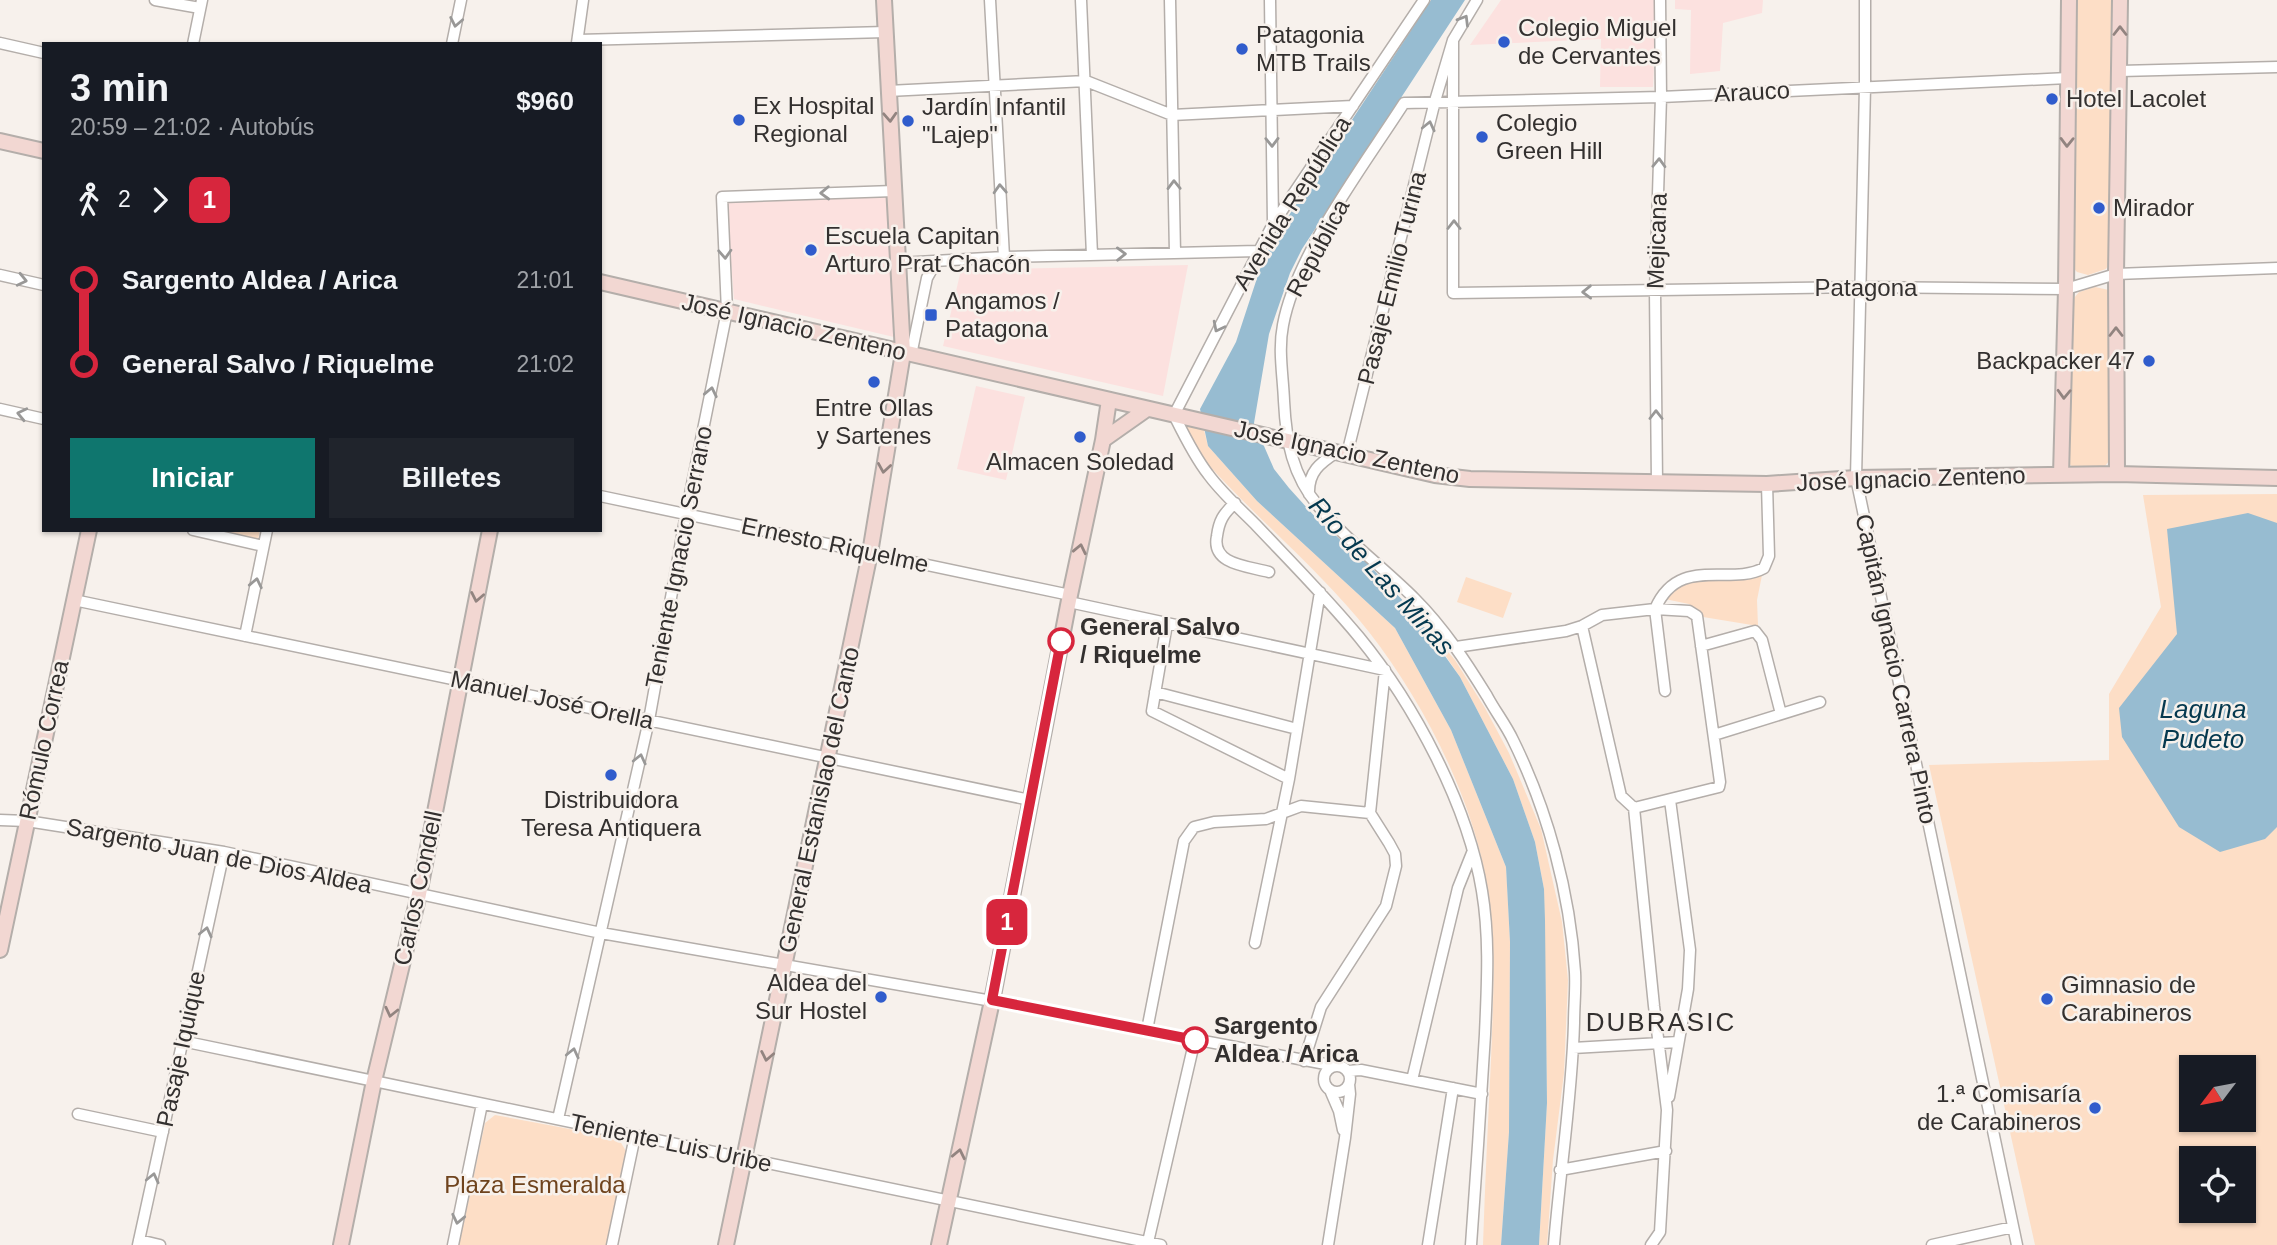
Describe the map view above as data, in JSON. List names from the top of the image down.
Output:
{
  "streets": {
    "street": [
      "Arauco",
      "Avenida República",
      "Mejicana",
      "República",
      "Pasaje Emilio Turina",
      "Patagona",
      "José Ignacio Zenteno",
      "Ernesto Riquelme",
      "Teniente Ignacio Serrano",
      "Capitán Ignacio Carrera Pinto",
      "Manuel José Orella",
      "Rómulo Correa",
      "General Estanislao del Canto",
      "Sargento Juan de Dios Aldea",
      "Carlos Condell",
      "Pasaje Iquique",
      "Teniente Luis Uribe"
    ]
  },
  "crossings": [
    ["Arauco", "Mejicana"],
    ["Arauco", "República"],
    ["Arauco", "Pasaje Emilio Turina"],
    ["Arauco", "Patagona"],
    ["Arauco", "Capitán Ignacio Carrera Pinto"],
    ["Avenida República", "José Ignacio Zenteno"],
    ["Mejicana", "Patagona"],
    ["Mejicana", "José Ignacio Zenteno"],
    ["República", "Pasaje Emilio Turina"],
    ["República", "José Ignacio Zenteno"],
    ["Pasaje Emilio Turina", "José Ignacio Zenteno"],
    ["Patagona", "Capitán Ignacio Carrera Pinto"],
    ["José Ignacio Zenteno", "Teniente Ignacio Serrano"],
    ["José Ignacio Zenteno", "Capitán Ignacio Carrera Pinto"],
    ["José Ignacio Zenteno", "General Estanislao del Canto"],
    ["Ernesto Riquelme", "Teniente Ignacio Serrano"],
    ["Ernesto Riquelme", "General Estanislao del Canto"],
    ["Teniente Ignacio Serrano", "Manuel José Orella"],
    ["Teniente Ignacio Serrano", "General Estanislao del Canto"],
    ["Teniente Ignacio Serrano", "Sargento Juan de Dios Aldea"],
    ["Teniente Ignacio Serrano", "Teniente Luis Uribe"],
    ["Manuel José Orella", "Rómulo Correa"],
    ["Manuel José Orella", "General Estanislao del Canto"],
    ["Manuel José Orella", "Carlos Condell"],
    ["Rómulo Correa", "Sargento Juan de Dios Aldea"],
    ["General Estanislao del Canto", "Sargento Juan de Dios Aldea"],
    ["General Estanislao del Canto", "Teniente Luis Uribe"],
    ["Sargento Juan de Dios Aldea", "Carlos Condell"],
    ["Sargento Juan de Dios Aldea", "Pasaje Iquique"],
    ["Carlos Condell", "Teniente Luis Uribe"],
    ["Pasaje Iquique", "Teniente Luis Uribe"]
  ],
  "one_way": [
    "Avenida República",
    "Mejicana",
    "Pasaje Emilio Turina",
    "General Estanislao del Canto",
    "Carlos Condell",
    "Pasaje Iquique"
  ],
  "districts": ["DUBRASIC"],
  "water": ["Río de Las Minas", "Laguna Pudeto"],
  "parks": ["Plaza Esmeralda"],
  "places": {
    "other": [
      "Colegio Miguel de Cervantes",
      "Patagonia MTB Trails",
      "Hotel Lacolet",
      "Ex Hospital Regional",
      "Jardín Infantil \"Lajep\"",
      "Colegio Green Hill",
      "Mirador",
      "Escuela Capitan Arturo Prat Chacón",
      "Backpacker 47",
      "Entre Ollas y Sartenes",
      "Almacen Soledad",
      "General Salvo / Riquelme",
      "Distribuidora Teresa Antiquera",
      "Aldea del Sur Hostel",
      "Gimnasio de Carabineros",
      "Sargento Aldea / Arica",
      "1.ª Comisaría de Carabineros"
    ],
    "transit": ["Angamos / Patagona"]
  },
  "lines": ["bus line 1"],
  "north": "bottom left",
  "page": {
    "on_map": "1",
    "heading": ["3 min", "20:59 – 21:02 · Autobús", "$960"],
    "legs": ["2", "1"],
    "list": [
      {
        "name": "Sargento Aldea / Arica",
        "value": "21:01"
      },
      {
        "name": "General Salvo / Riquelme",
        "value": "21:02"
      }
    ],
    "buttons": ["Iniciar", "Billetes"]
  }
}
